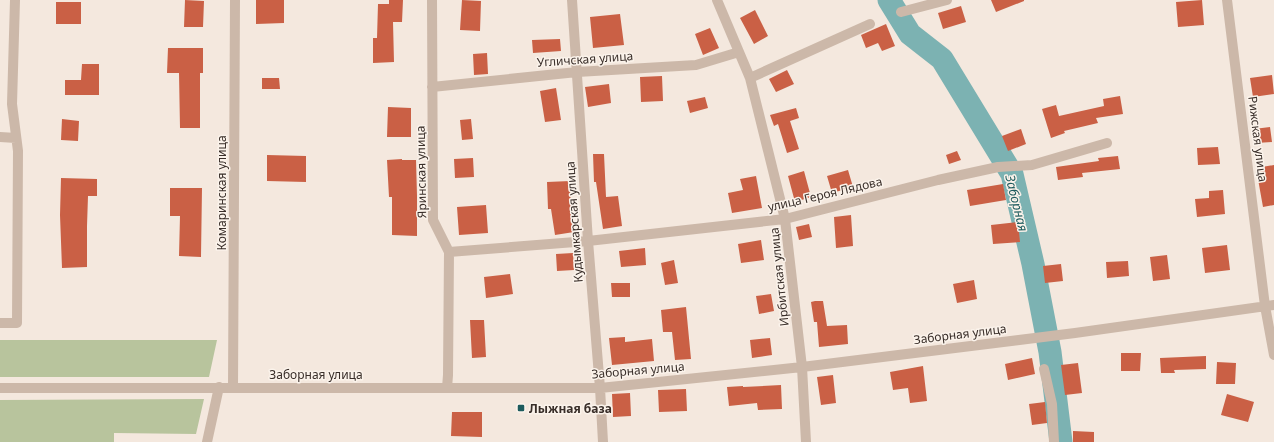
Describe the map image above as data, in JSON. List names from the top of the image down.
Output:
{
  "streets": {
    "street": [
      "Угличская улица",
      "Рижская улица",
      "Яринская улица",
      "Комаринская улица",
      "улица Героя Лядова",
      "Кудымкарская улица",
      "Ирбитская улица",
      "Заборная улица"
    ]
  },
  "crossings": [
    ["Угличская улица", "Яринская улица"],
    ["Угличская улица", "Кудымкарская улица"],
    ["Угличская улица", "Ирбитская улица"],
    ["Рижская улица", "Заборная улица"],
    ["Яринская улица", "улица Героя Лядова"],
    ["Яринская улица", "Заборная улица"],
    ["Комаринская улица", "Заборная улица"],
    ["улица Героя Лядова", "Кудымкарская улица"],
    ["улица Героя Лядова", "Ирбитская улица"],
    ["Кудымкарская улица", "Заборная улица"],
    ["Ирбитская улица", "Заборная улица"]
  ],
  "water": ["Заборная"],
  "places": {
    "transit": ["Лыжная база"]
  }
}
